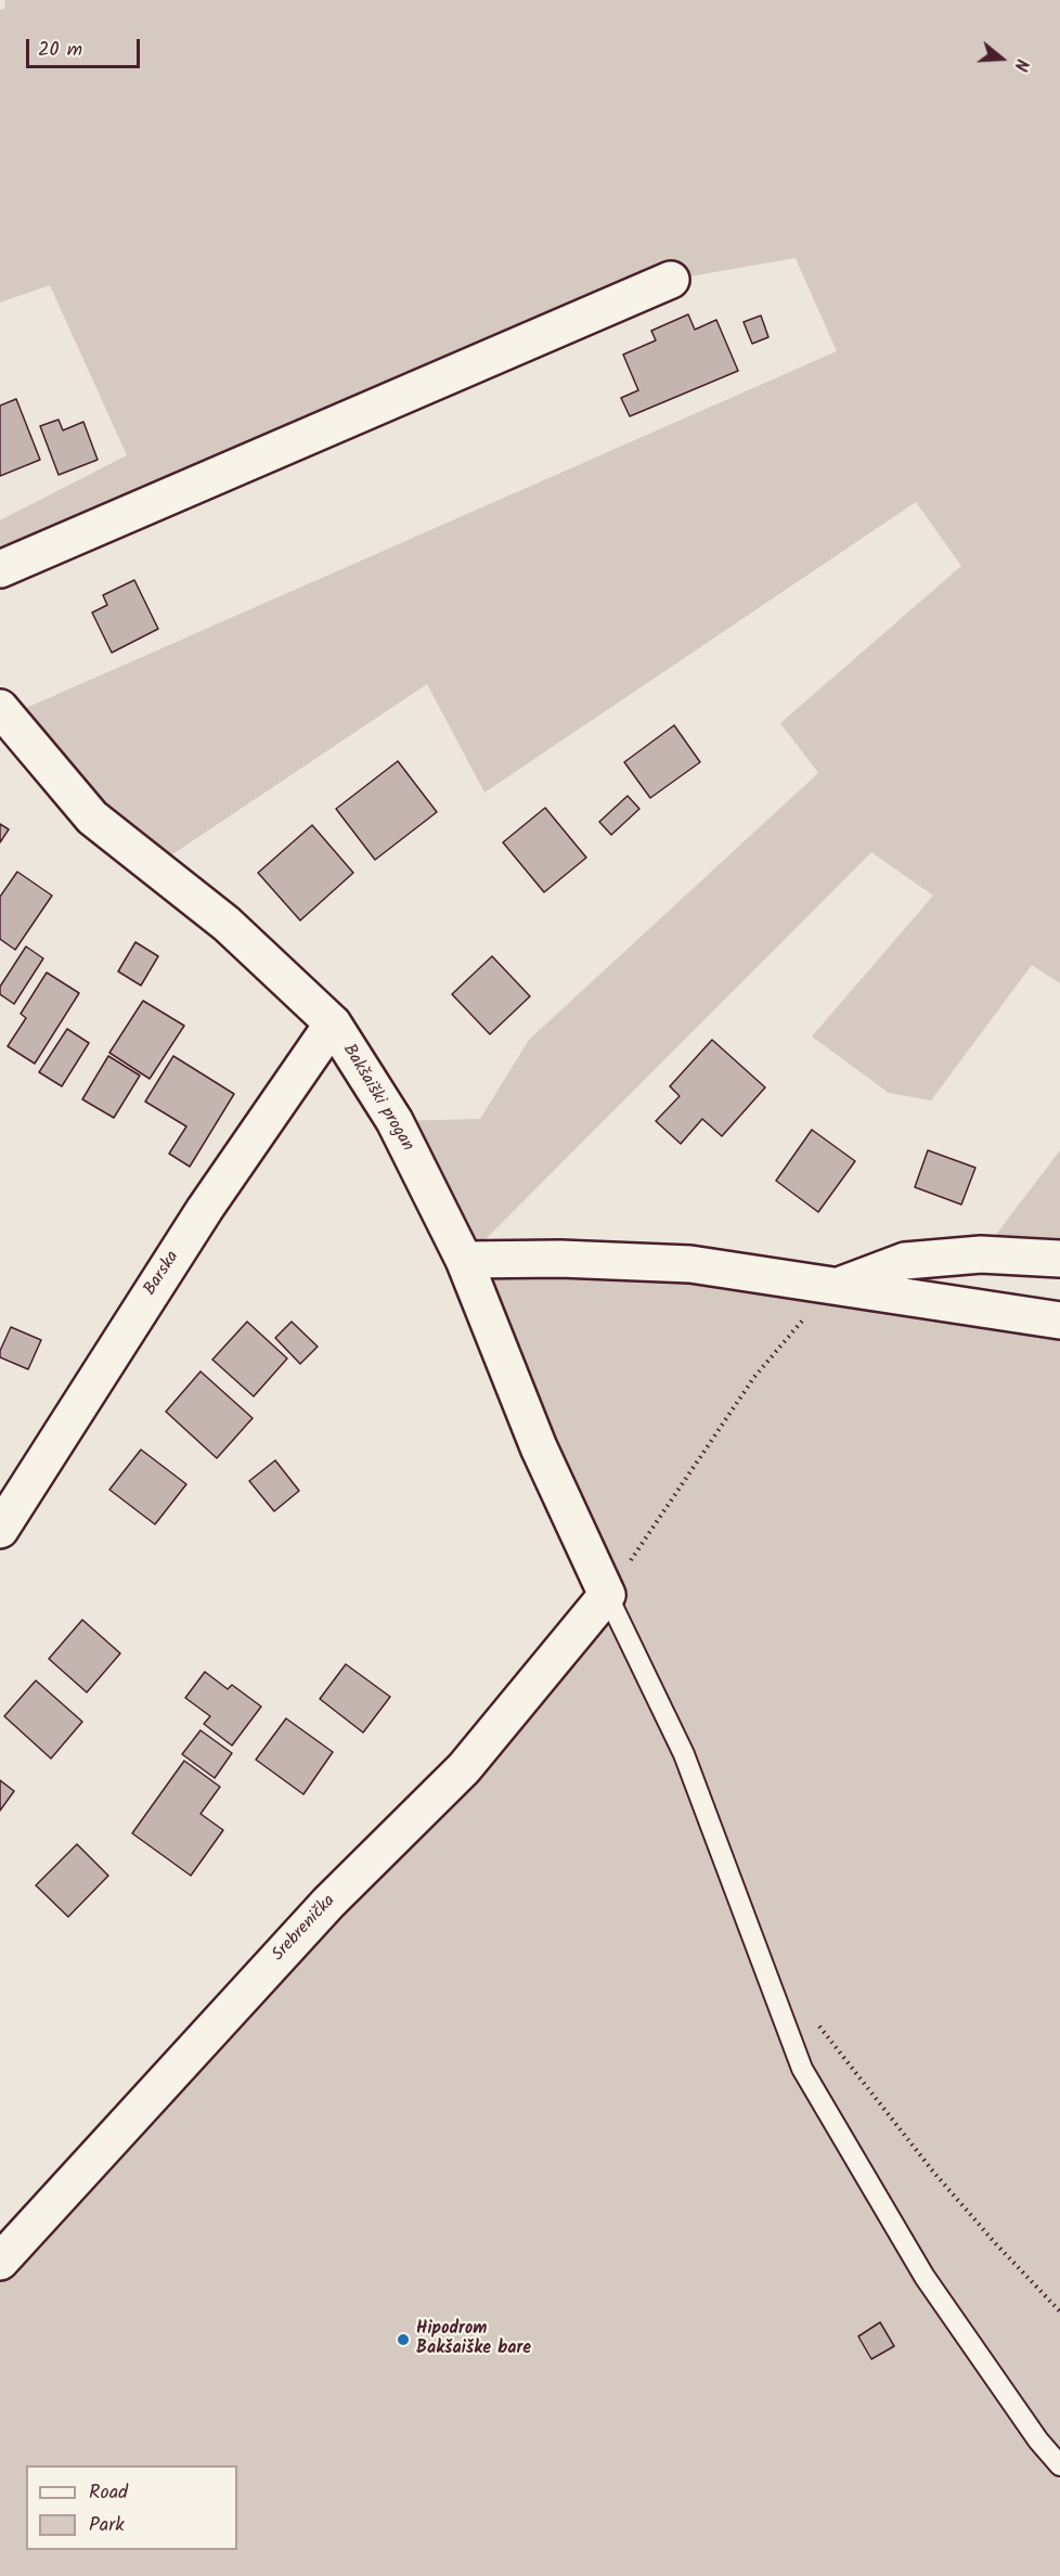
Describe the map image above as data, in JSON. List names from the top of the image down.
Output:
{
  "streets": {
    "street": ["Bakšaiški progan", "Barska", "Srebrenička"]
  },
  "crossings": [
    ["Bakšaiški progan", "Barska"],
    ["Bakšaiški progan", "Srebrenička"]
  ],
  "places": ["Hipodrom Bakšaiške bare"],
  "legend": ["Road", "Park"],
  "scale_bar": "20 m",
  "north": "right"
}
